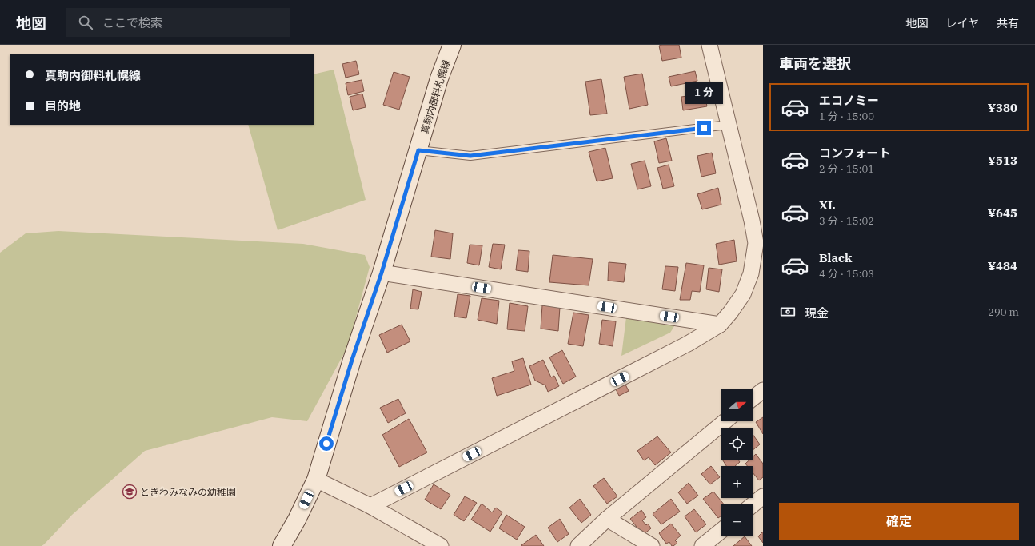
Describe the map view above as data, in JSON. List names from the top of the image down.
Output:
{
  "streets": {
    "main road": ["真駒内御料札幌線"]
  },
  "places": {
    "school or university": ["ときわみなみの幼稚園"]
  },
  "north": "right",
  "page": {
    "header": "地図",
    "search": "ここで検索",
    "nav": ["地図", "レイヤ", "共有"],
    "heading": "車両を選択",
    "banner": ["真駒内御料札幌線", "目的地"],
    "bubble": "1 分",
    "list": [
      {
        "name": "エコノミー",
        "note": "1 分 · 15:00",
        "value": "¥380"
      },
      {
        "name": "コンフォート",
        "note": "2 分 · 15:01",
        "value": "¥513"
      },
      {
        "name": "XL",
        "note": "3 分 · 15:02",
        "value": "¥645"
      },
      {
        "name": "Black",
        "note": "4 分 · 15:03",
        "value": "¥484"
      }
    ],
    "pay": ["現金", "290 m"],
    "map_buttons": ["+", "−"],
    "buttons": "確定"
  }
}
